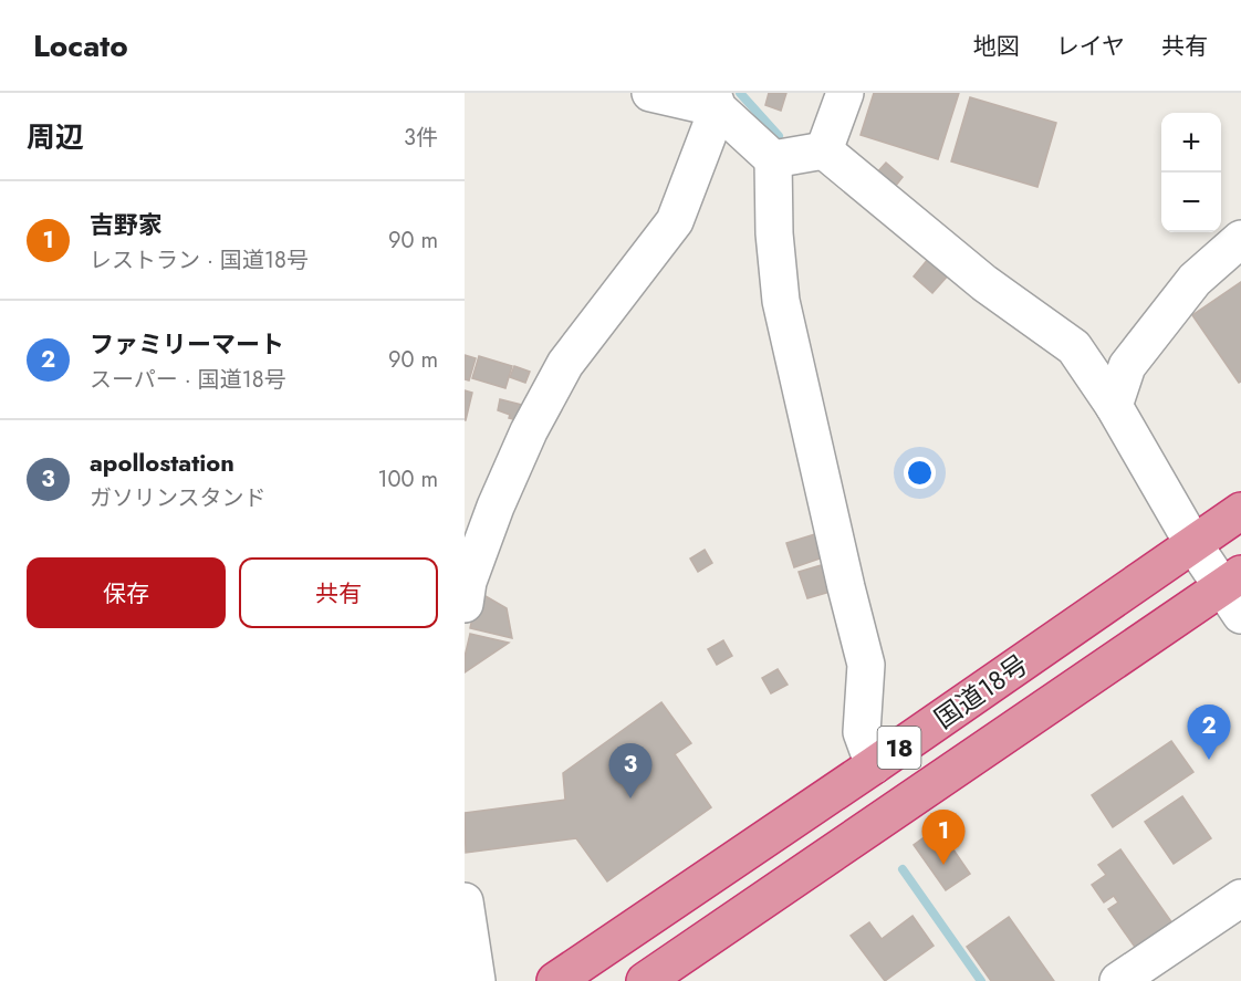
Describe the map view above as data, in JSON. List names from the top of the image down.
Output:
{
  "streets": {
    "highway": ["国道18号", "18"]
  },
  "page": {
    "header": "Locato",
    "nav": ["地図", "レイヤ", "共有"],
    "heading": ["周辺", "3件"],
    "map_buttons": ["+", "−"],
    "list": [
      {
        "mark": "1",
        "name": "吉野家",
        "note": "レストラン · 国道18号",
        "value": "90 m"
      },
      {
        "mark": "2",
        "name": "ファミリーマート",
        "note": "スーパー · 国道18号",
        "value": "90 m"
      },
      {
        "mark": "3",
        "name": "apollostation",
        "note": "ガソリンスタンド",
        "value": "100 m"
      }
    ],
    "buttons": ["保存", "共有"],
    "pins": ["2", "3", "1"]
  }
}
